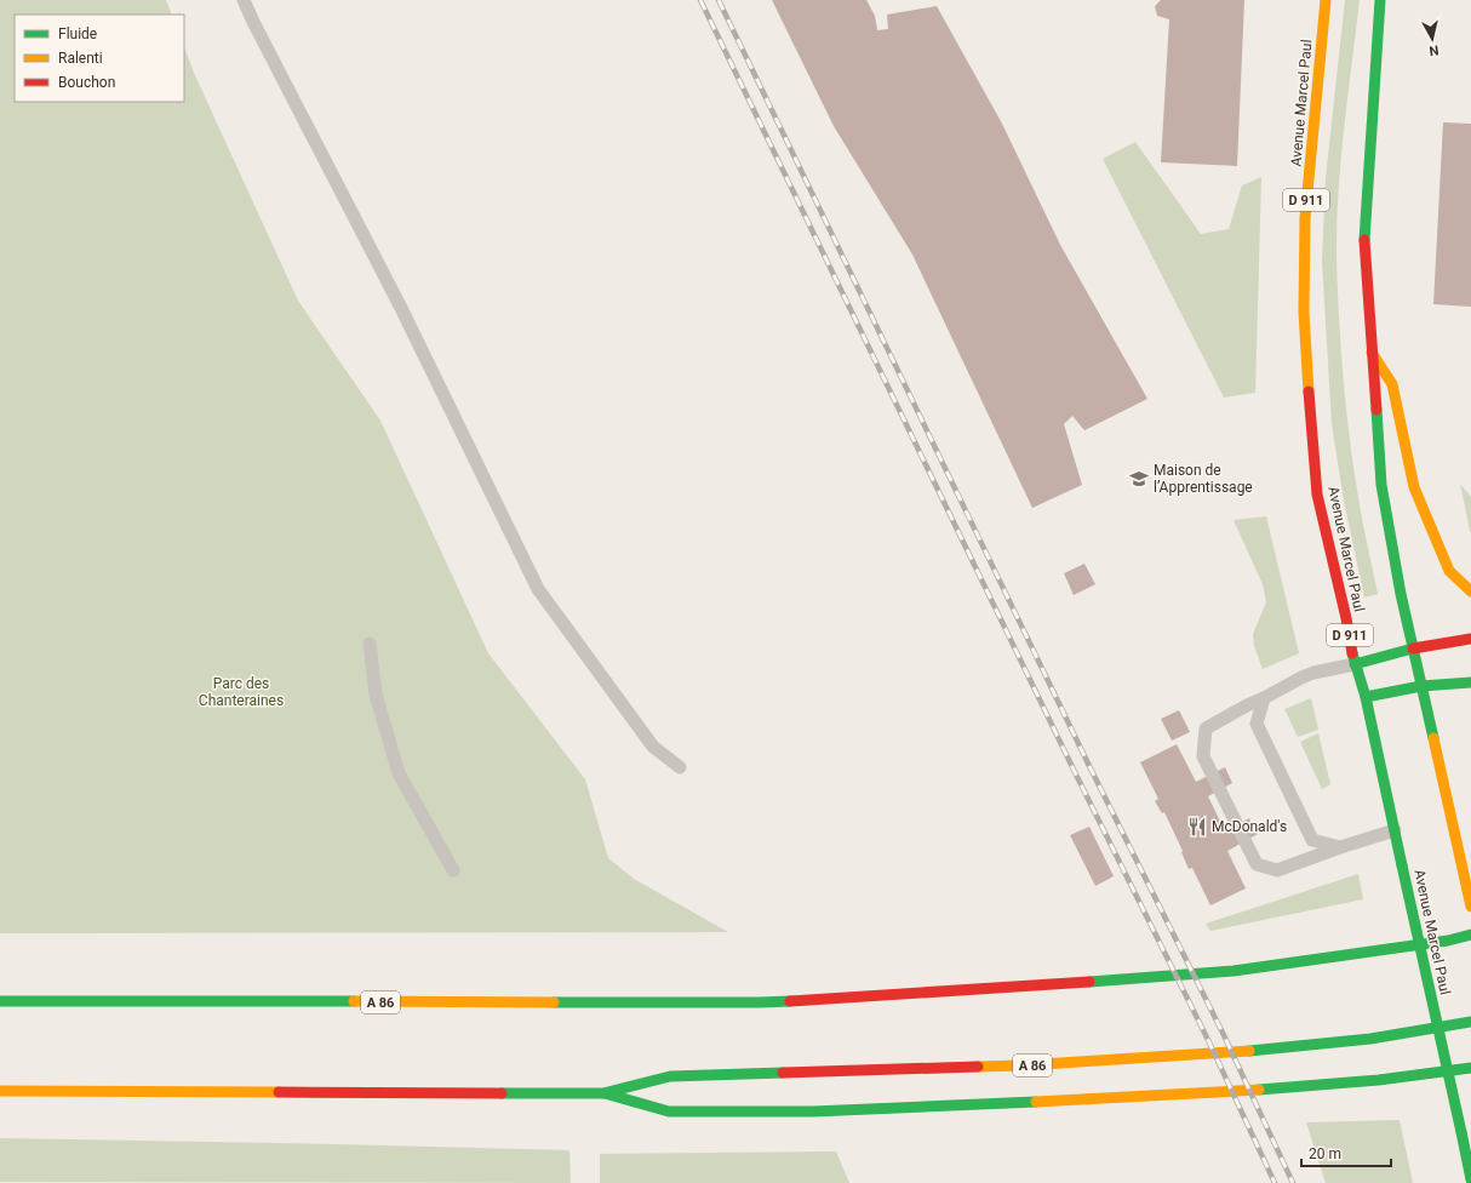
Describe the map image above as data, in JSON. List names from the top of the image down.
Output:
{
  "streets": {
    "main road": ["Avenue Marcel Paul", "D 911", "A 86"]
  },
  "parks": ["Parc des Chanteraines"],
  "places": {
    "school or university": ["Maison de l’Apprentissage"],
    "restaurant": ["McDonald's"]
  },
  "legend": ["Fluide", "Ralenti", "Bouchon"],
  "scale_bar": "20 m",
  "north": "bottom"
}
